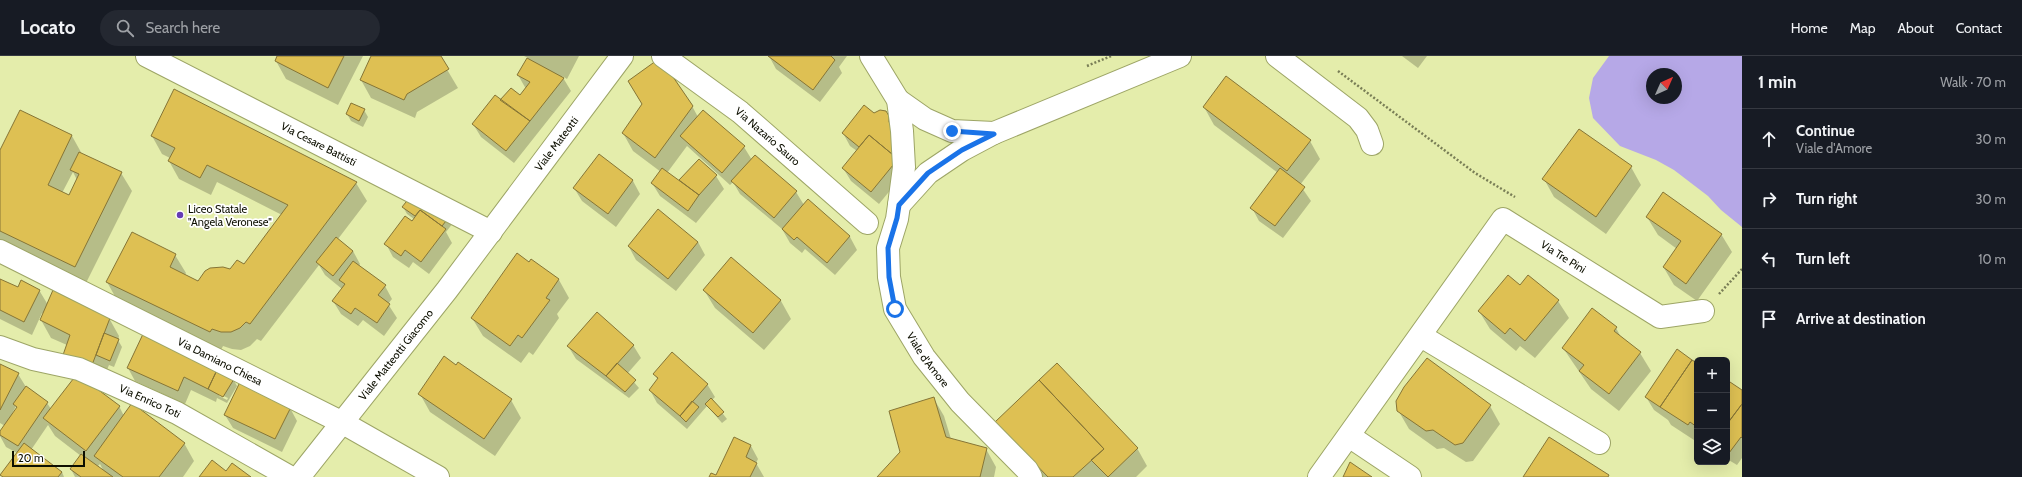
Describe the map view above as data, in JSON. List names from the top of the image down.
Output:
{
  "streets": {
    "street": [
      "Via Nazario Sauro",
      "Via Cesare Battisti",
      "Viale Mateotti",
      "Via Tre Pini",
      "Viale Matteotti Giacomo",
      "Viale d'Amore",
      "Via Damiano Chiesa",
      "Via Enrico Toti"
    ]
  },
  "crossings": [
    ["Via Cesare Battisti", "Viale Mateotti"],
    ["Via Cesare Battisti", "Viale Matteotti Giacomo"],
    ["Viale Mateotti", "Viale Matteotti Giacomo"],
    ["Viale Matteotti Giacomo", "Via Damiano Chiesa"]
  ],
  "places": ["Liceo Statale \"Angela Veronese\""],
  "scale_bar": "20 m",
  "north": "top right",
  "page": {
    "header": "Locato",
    "search": "Search here",
    "nav": [
      "Home",
      "Map",
      "About",
      "Contact"
    ],
    "heading": ["1 min", "Walk · 70 m"],
    "list": [
      ["Continue", "Viale d'Amore", "30 m"],
      ["Turn right", "30 m"],
      ["Turn left", "10 m"],
      "Arrive at destination"
    ],
    "map_buttons": ["+", "−"],
    "scale": "20 m"
  }
}
